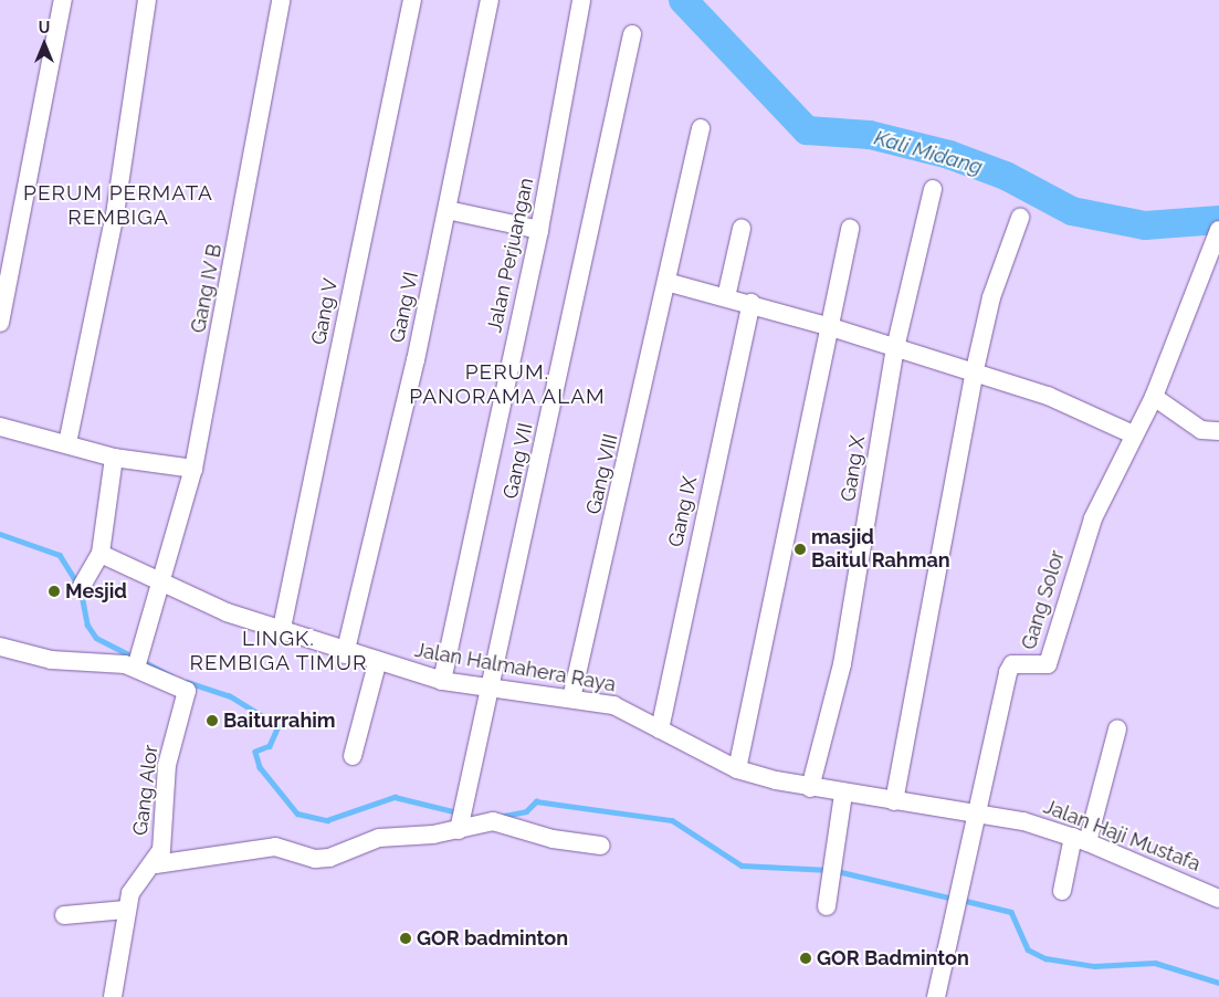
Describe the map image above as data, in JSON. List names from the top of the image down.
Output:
{
  "streets": {
    "street": [
      "Jalan Perjuangan",
      "Gang IV B",
      "Gang VI",
      "Gang V",
      "Gang VII",
      "Gang X",
      "Gang VIII",
      "Gang IX",
      "Gang Solor",
      "Jalan Halmahera Raya",
      "Gang Alor",
      "Jalan Haji Mustafa"
    ]
  },
  "crossings": [
    ["Jalan Perjuangan", "Jalan Halmahera Raya"],
    ["Gang IV B", "Jalan Halmahera Raya"],
    ["Gang VI", "Jalan Halmahera Raya"],
    ["Gang V", "Jalan Halmahera Raya"],
    ["Gang VII", "Jalan Halmahera Raya"],
    ["Gang X", "Jalan Halmahera Raya"],
    ["Gang VIII", "Jalan Halmahera Raya"],
    ["Gang IX", "Jalan Halmahera Raya"],
    ["Gang Solor", "Jalan Halmahera Raya"],
    ["Gang Solor", "Jalan Haji Mustafa"],
    ["Jalan Halmahera Raya", "Jalan Haji Mustafa"]
  ],
  "districts": ["PERUM PERMATA REMBIGA", "PERUM. PANORAMA ALAM", "LINGK. REMBIGA TIMUR"],
  "water": ["Kali Midang"],
  "places": [
    "masjid Baitul Rahman",
    "Mesjid",
    "Baiturrahim",
    "GOR badminton",
    "GOR Badminton"
  ],
  "north": "top"
}
